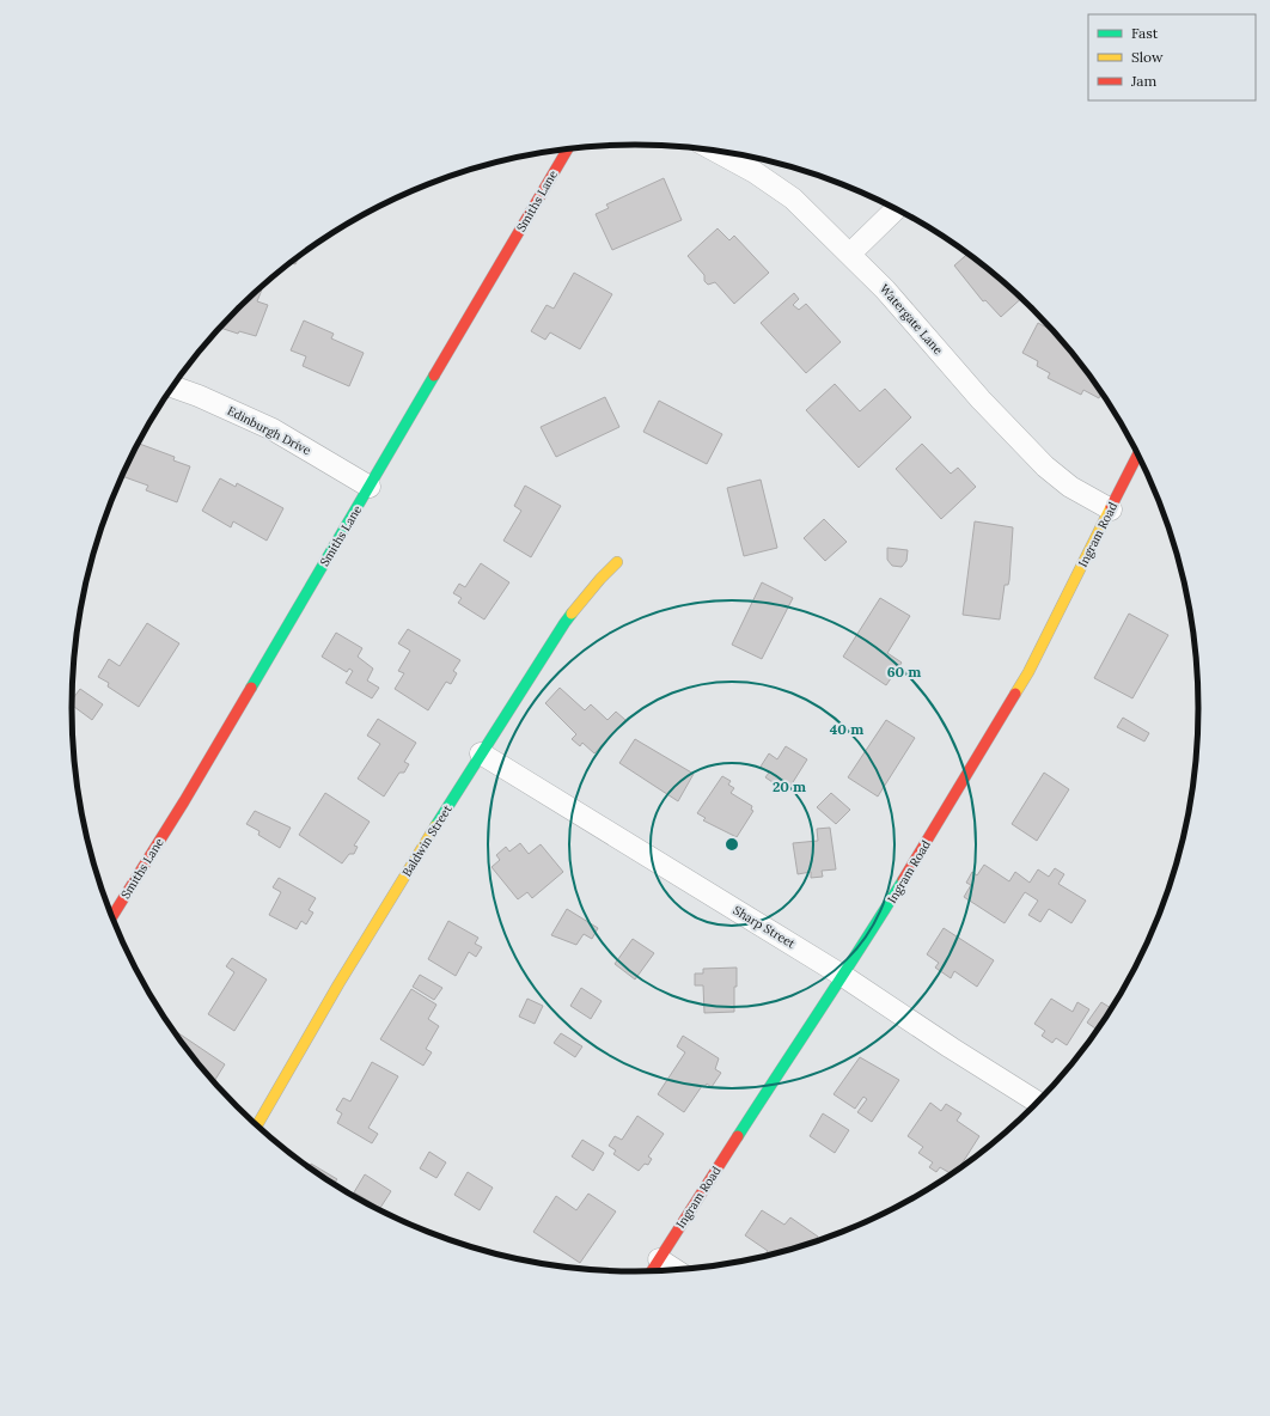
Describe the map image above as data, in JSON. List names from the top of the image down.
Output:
{
  "streets": {
    "street": [
      "Smiths Lane",
      "Watergate Lane",
      "Edinburgh Drive",
      "Ingram Road",
      "Baldwin Street",
      "Sharp Street"
    ]
  },
  "crossings": [
    ["Smiths Lane", "Edinburgh Drive"],
    ["Watergate Lane", "Ingram Road"],
    ["Ingram Road", "Sharp Street"],
    ["Baldwin Street", "Sharp Street"]
  ],
  "legend": ["Fast", "Slow", "Jam"],
  "rings": ["60 m", "40 m", "20 m"]
}
